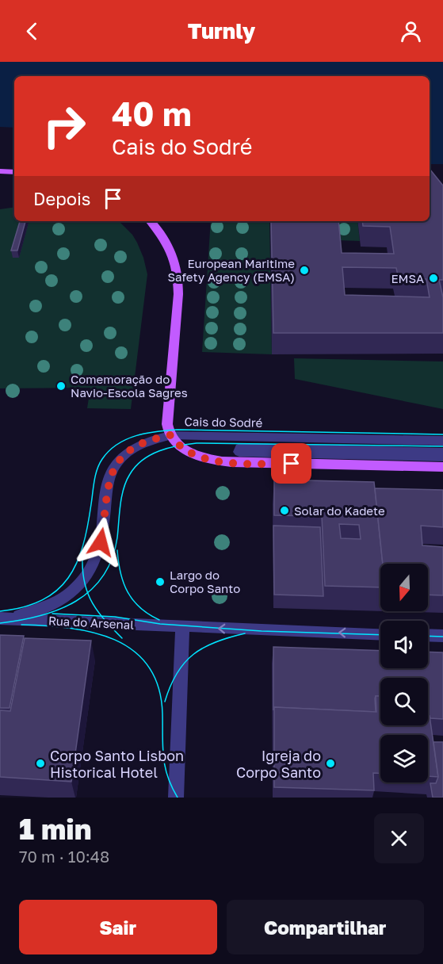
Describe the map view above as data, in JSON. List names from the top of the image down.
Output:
{
  "streets": {
    "main road": ["Cais do Sodré"],
    "street": ["Rua do Arsenal"]
  },
  "places": [
    "European Maritime Safety Agency (EMSA)",
    "EMSA",
    "Comemoração do Navio-Escola Sagres",
    "Solar do Kadete",
    "Largo do Corpo Santo",
    "Corpo Santo Lisbon Historical Hotel",
    "Igreja do Corpo Santo"
  ],
  "north": "bottom",
  "page": {
    "header": "Turnly",
    "turn": ["40 m", "Cais do Sodré"],
    "then": "Depois",
    "heading": ["1 min", "70 m · 10:48"],
    "buttons": ["Sair", "Compartilhar"]
  }
}
